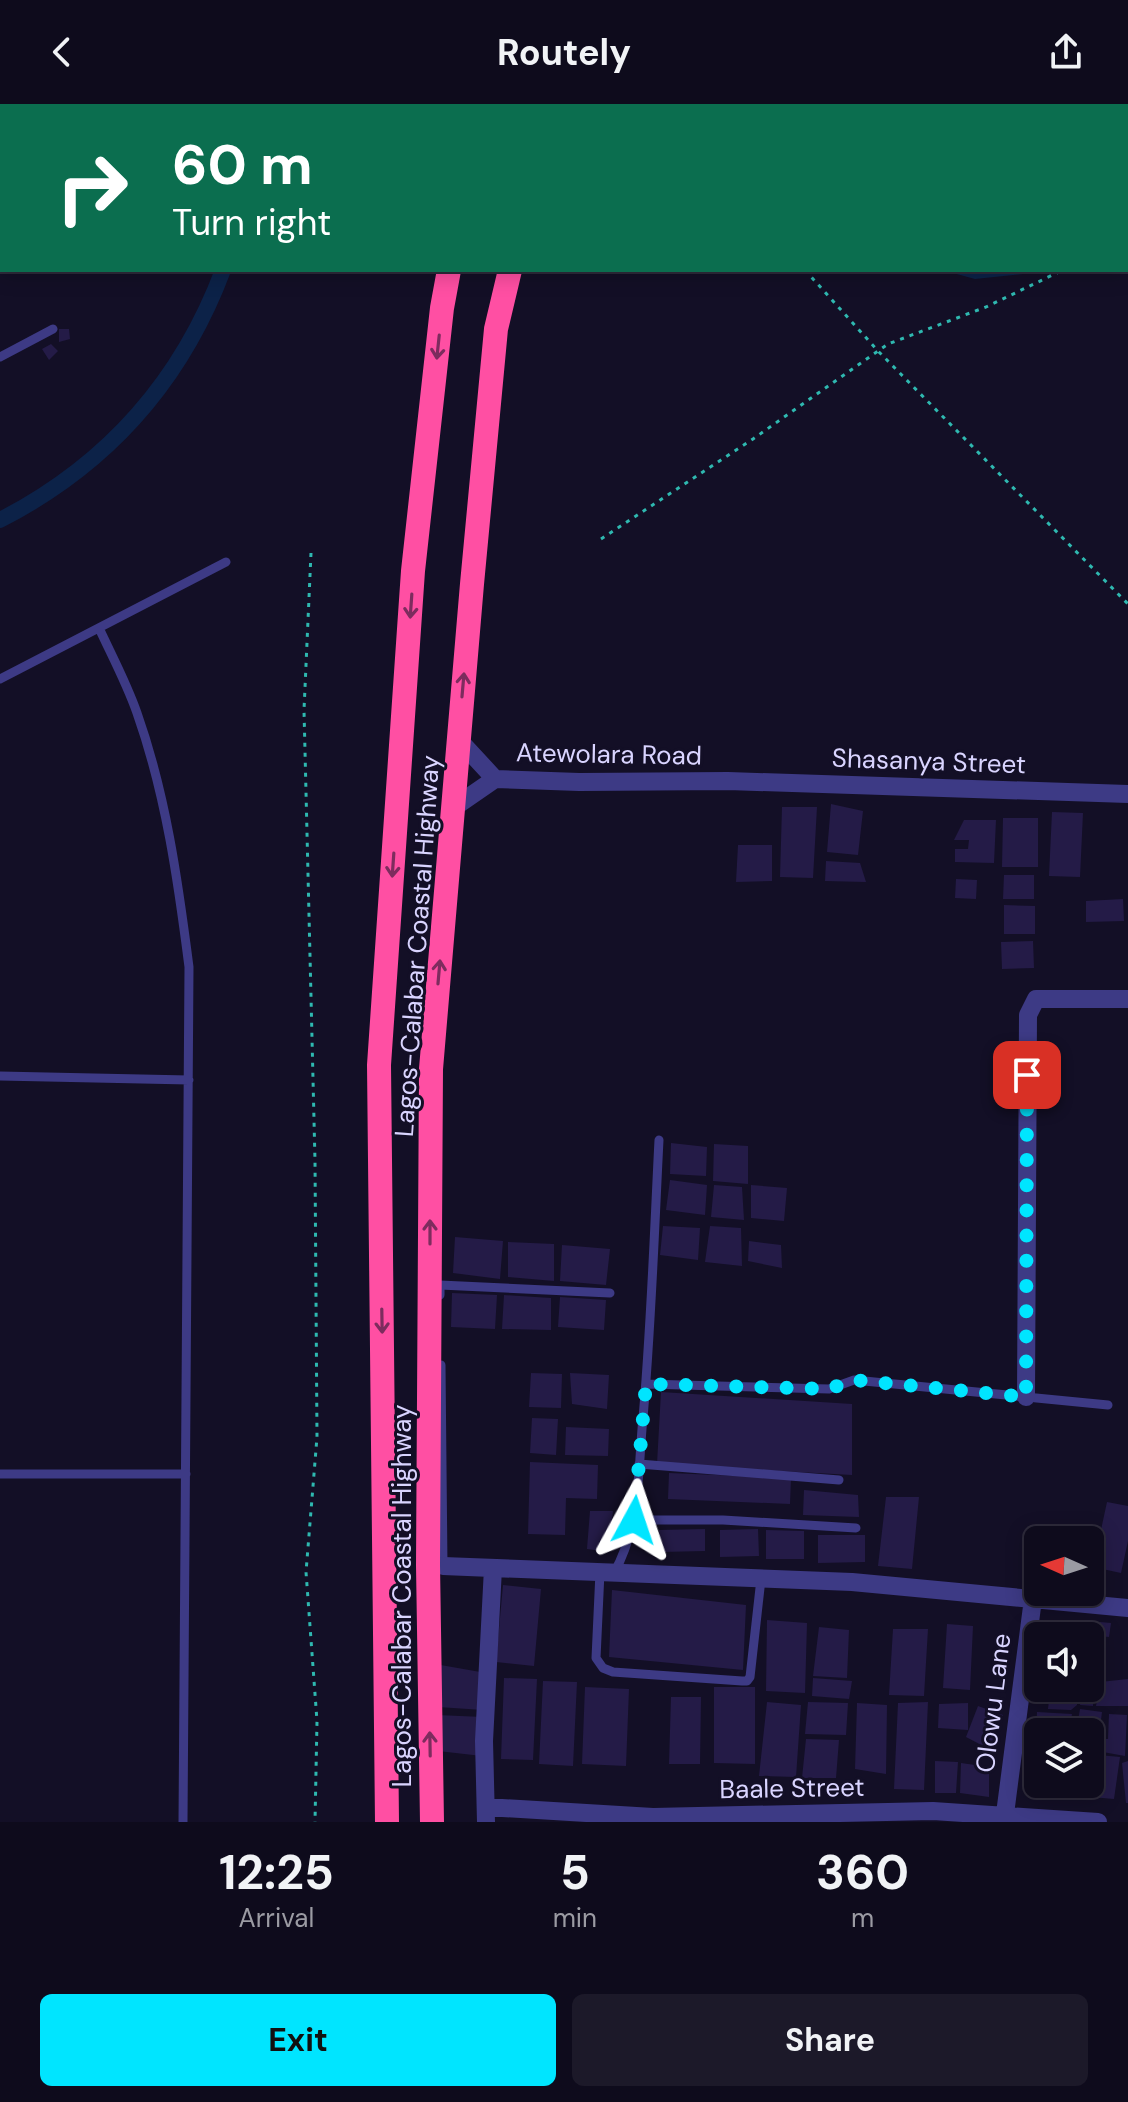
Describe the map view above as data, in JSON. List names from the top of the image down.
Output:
{
  "streets": {
    "highway": ["Lagos-Calabar Coastal Highway"],
    "street": [
      "Atewolara Road",
      "Shasanya Street",
      "Olowu Lane",
      "Baale Street"
    ]
  },
  "crossings": [
    ["Atewolara Road", "Shasanya Street"],
    ["Atewolara Road", "Lagos-Calabar Coastal Highway"],
    ["Olowu Lane", "Baale Street"]
  ],
  "north": "left",
  "page": {
    "header": "Routely",
    "turn": ["60 m", "Turn right"],
    "eta": [
      "12:25",
      "Arrival",
      "5",
      "min",
      "360",
      "m"
    ],
    "buttons": ["Exit", "Share"]
  }
}
